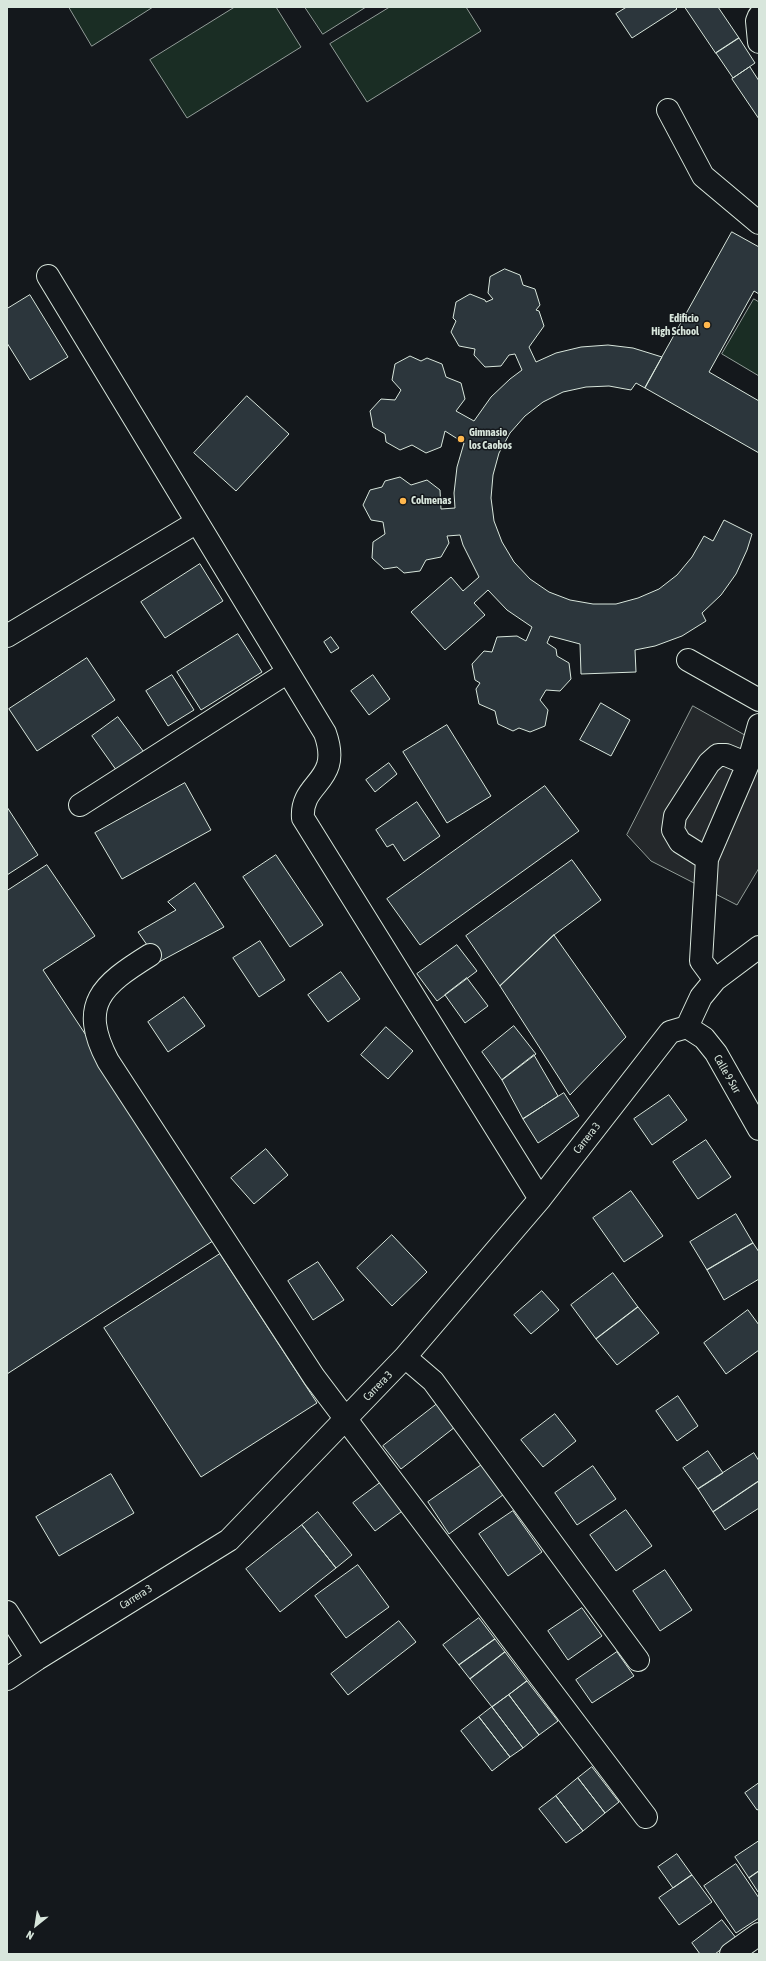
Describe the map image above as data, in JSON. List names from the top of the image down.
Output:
{
  "streets": {
    "street": ["Calle 9 Sur", "Carrera 3"]
  },
  "crossings": [
    ["Calle 9 Sur", "Carrera 3"]
  ],
  "places": ["Edificio High School", "Gimnasio los Caobos", "Colmenas"],
  "north": "bottom left"
}
